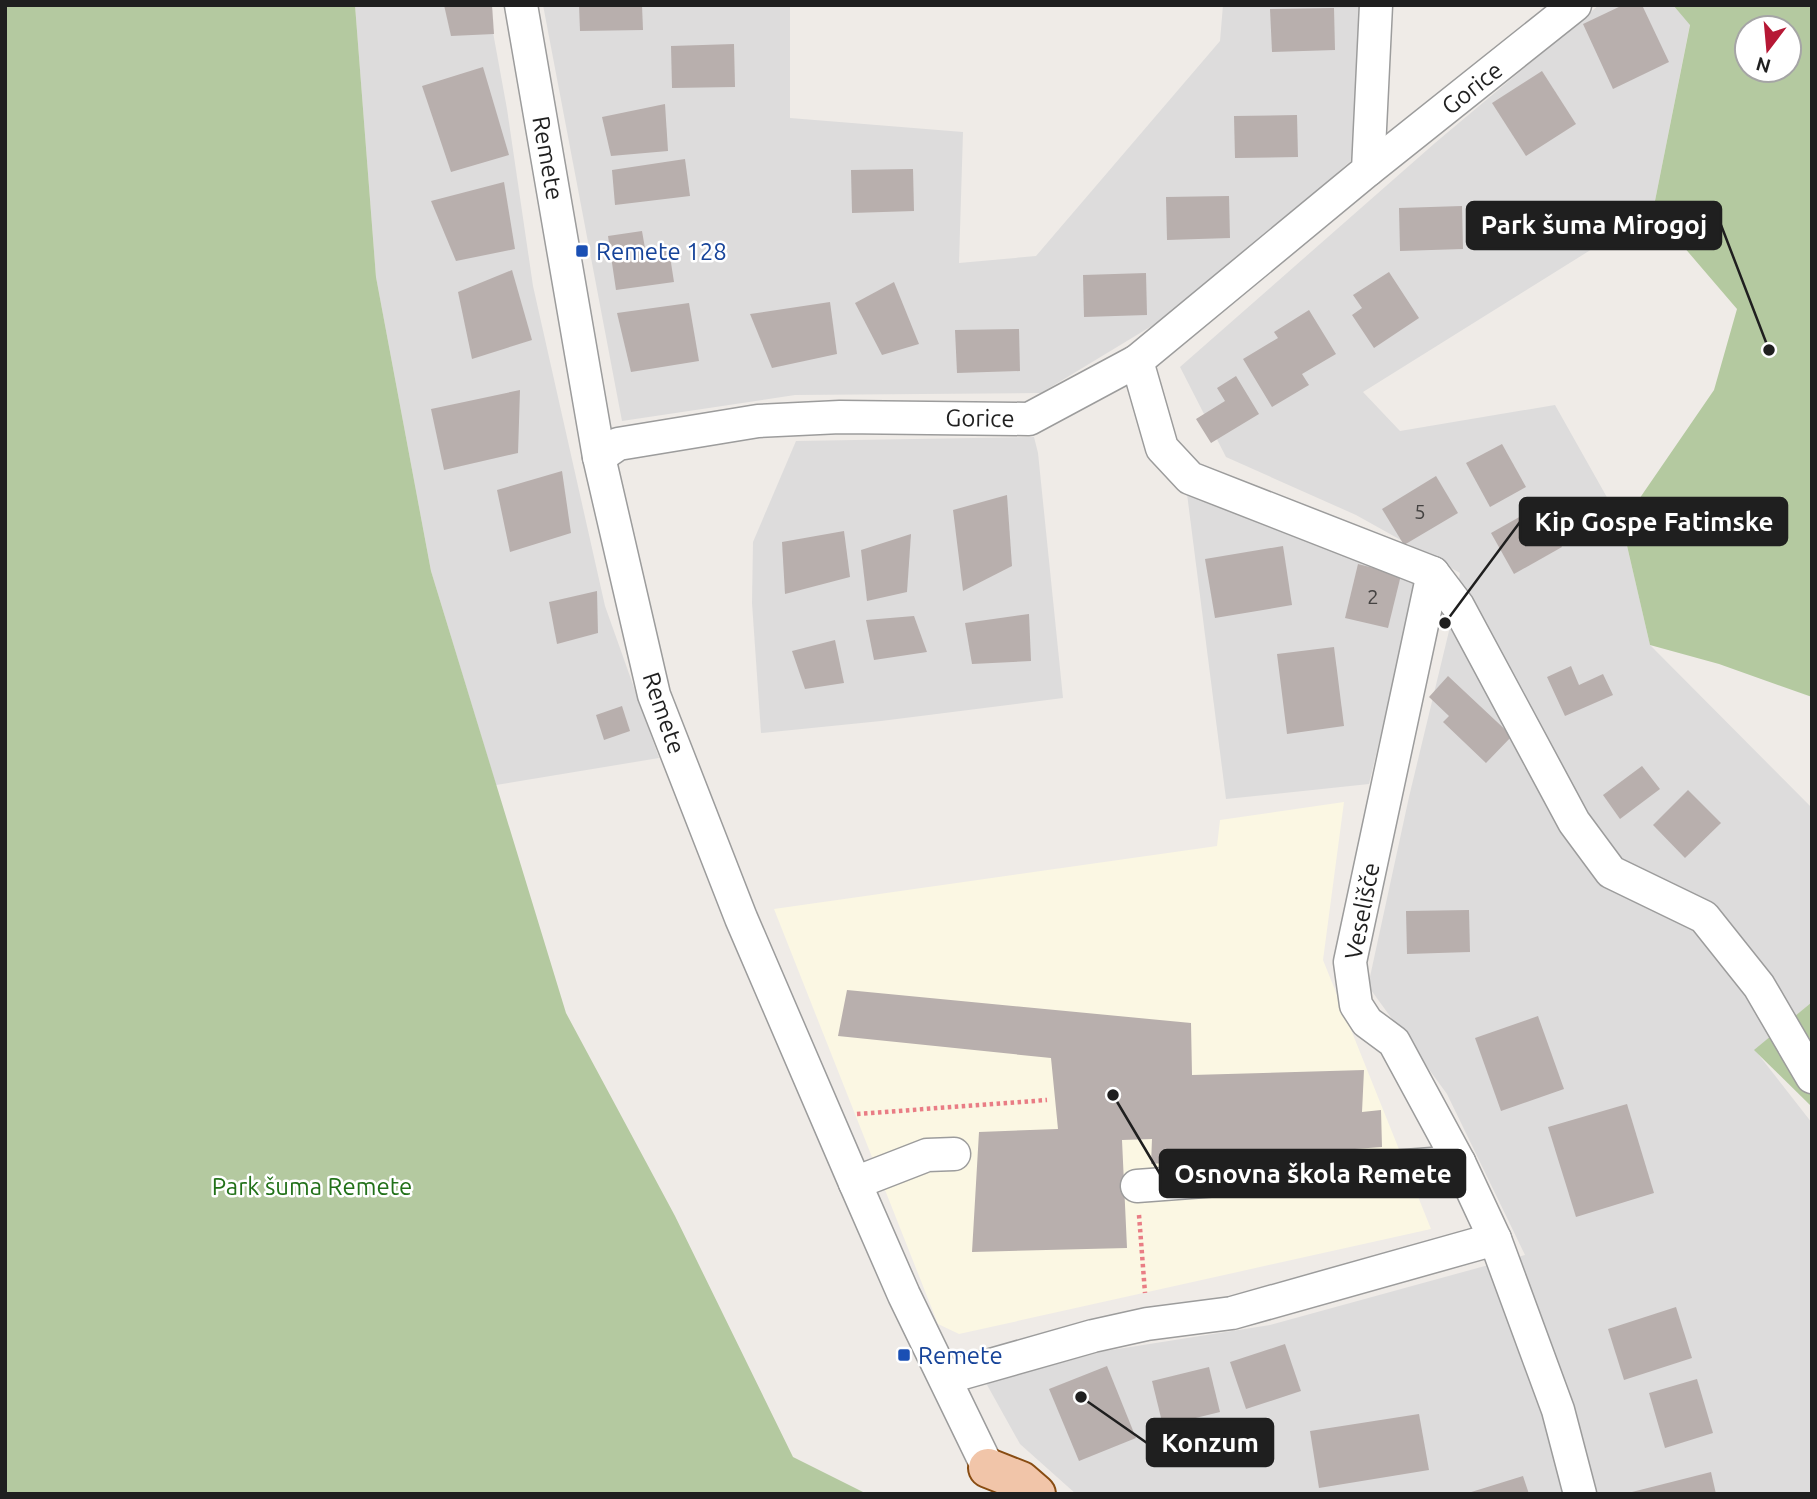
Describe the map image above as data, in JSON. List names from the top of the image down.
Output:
{
  "streets": {
    "main road": ["Remete"],
    "street": ["Gorice", "Veselišče"]
  },
  "crossings": [
    ["Gorice", "Remete"]
  ],
  "parks": ["Park šuma Remete"],
  "places": {
    "transit": ["Remete 128", "Remete"],
    "other": [
      "Park šuma Mirogoj",
      "Kip Gospe Fatimske",
      "Osnovna škola Remete",
      "Konzum"
    ]
  },
  "house_numbers": ["5", "2"],
  "north": "bottom"
}
